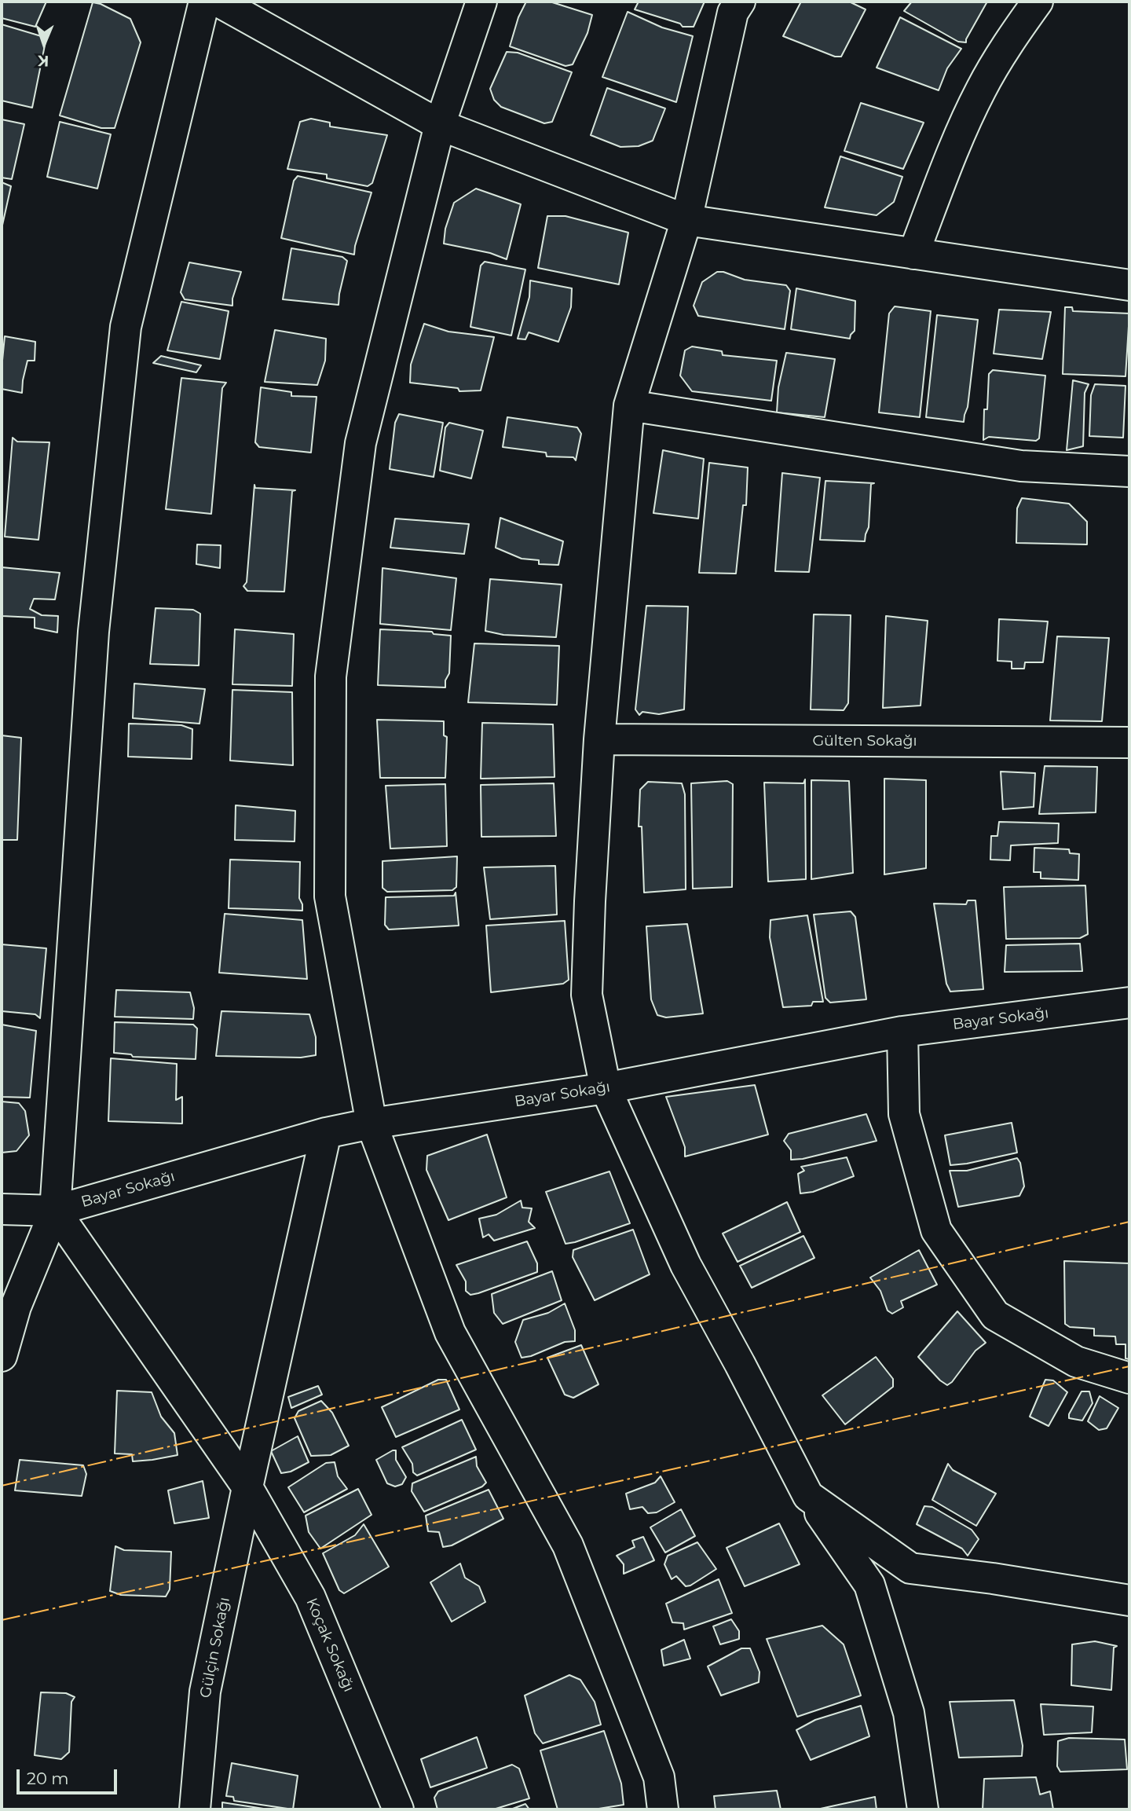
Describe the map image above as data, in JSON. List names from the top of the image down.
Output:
{
  "streets": {
    "street": [
      "Gülten Sokağı",
      "Bayar Sokağı",
      "Koçak Sokağı",
      "Gülçin Sokağı"
    ]
  },
  "crossings": [
    ["Bayar Sokağı", "Koçak Sokağı"],
    ["Bayar Sokağı", "Gülçin Sokağı"],
    ["Koçak Sokağı", "Gülçin Sokağı"]
  ],
  "scale_bar": "20 m",
  "north": "bottom"
}
